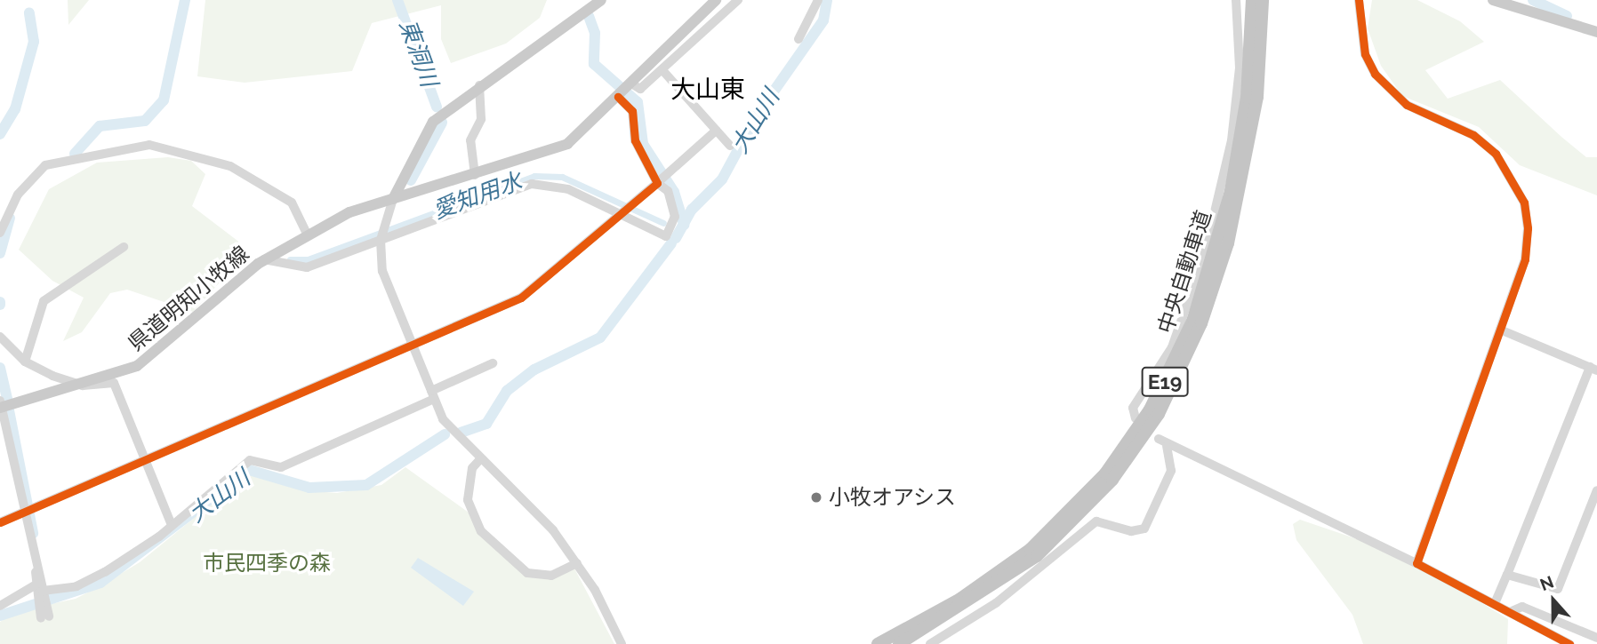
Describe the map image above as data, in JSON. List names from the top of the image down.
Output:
{
  "streets": {
    "highway": ["中央自動車道", "E19"],
    "main road": ["県道明知小牧線"]
  },
  "districts": ["大山東"],
  "water": ["東洞川", "大山川", "愛知用水"],
  "parks": ["市民四季の森"],
  "places": ["小牧オアシス"],
  "north": "top"
}
